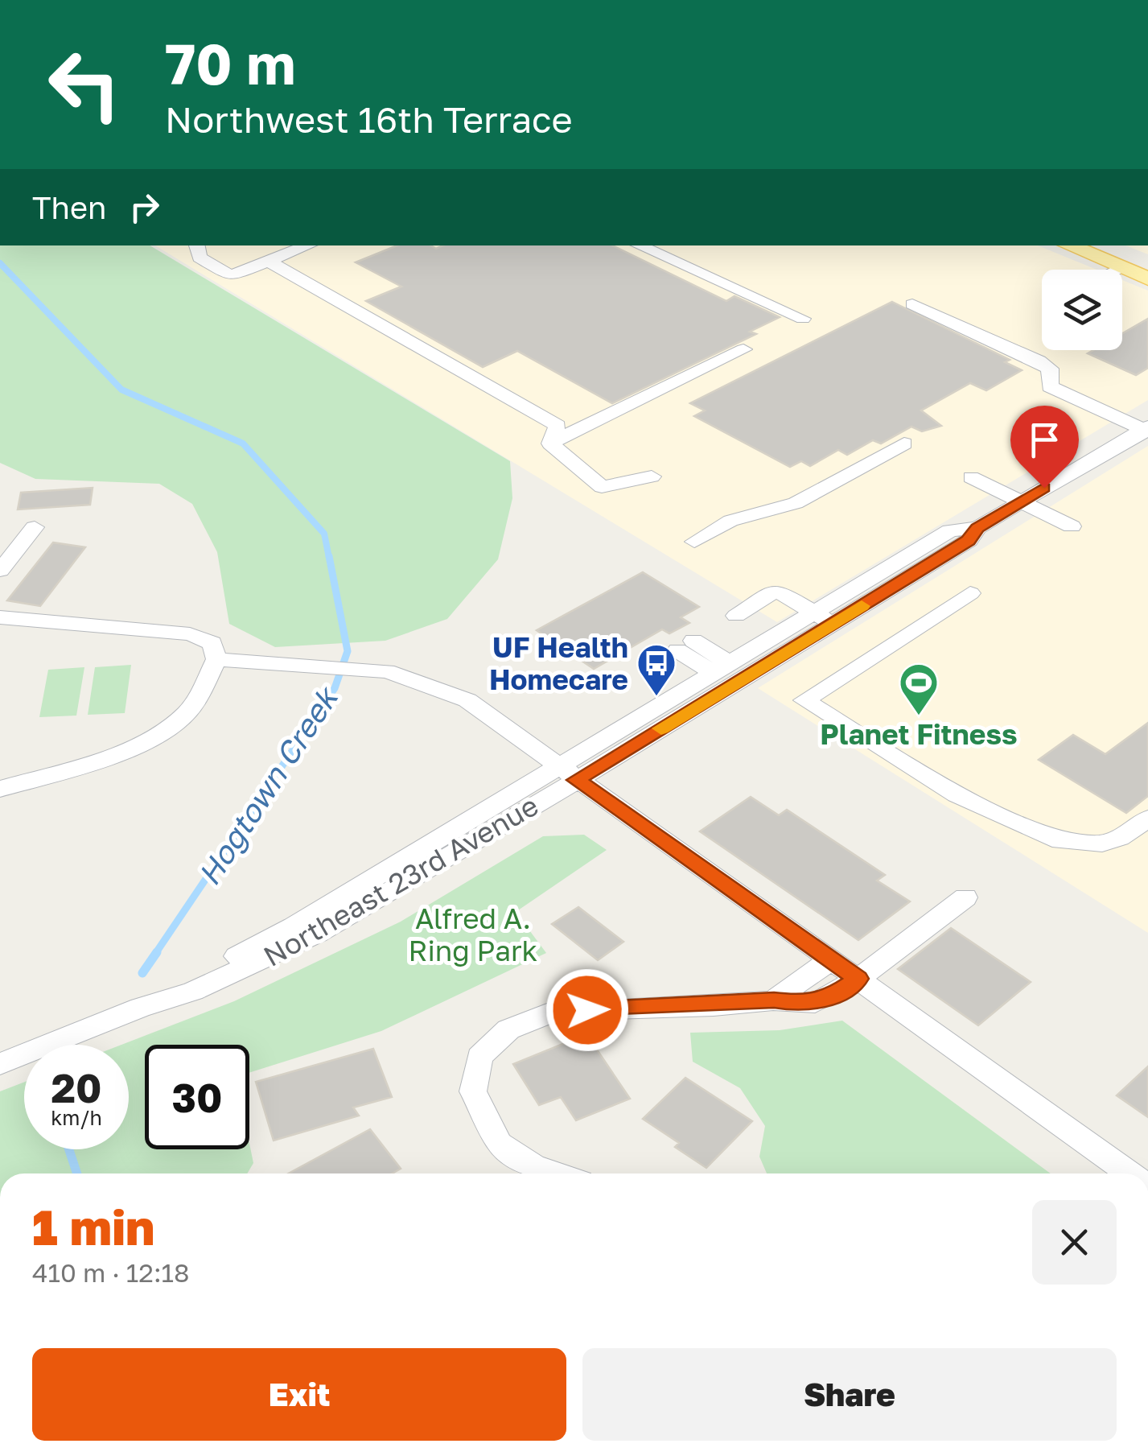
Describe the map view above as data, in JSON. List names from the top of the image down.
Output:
{
  "streets": {
    "street": ["Northeast 23rd Avenue"]
  },
  "water": ["Hogtown Creek"],
  "parks": ["Alfred A. Ring Park"],
  "places": {
    "bus stop": ["UF Health Homecare"],
    "sports": ["Planet Fitness"]
  },
  "page": {
    "turn": ["70 m", "Northwest 16th Terrace"],
    "then": "Then",
    "speed": "20 km/h",
    "limit": "30",
    "heading": ["1 min", "410 m · 12:18"],
    "buttons": ["Exit", "Share"]
  }
}
